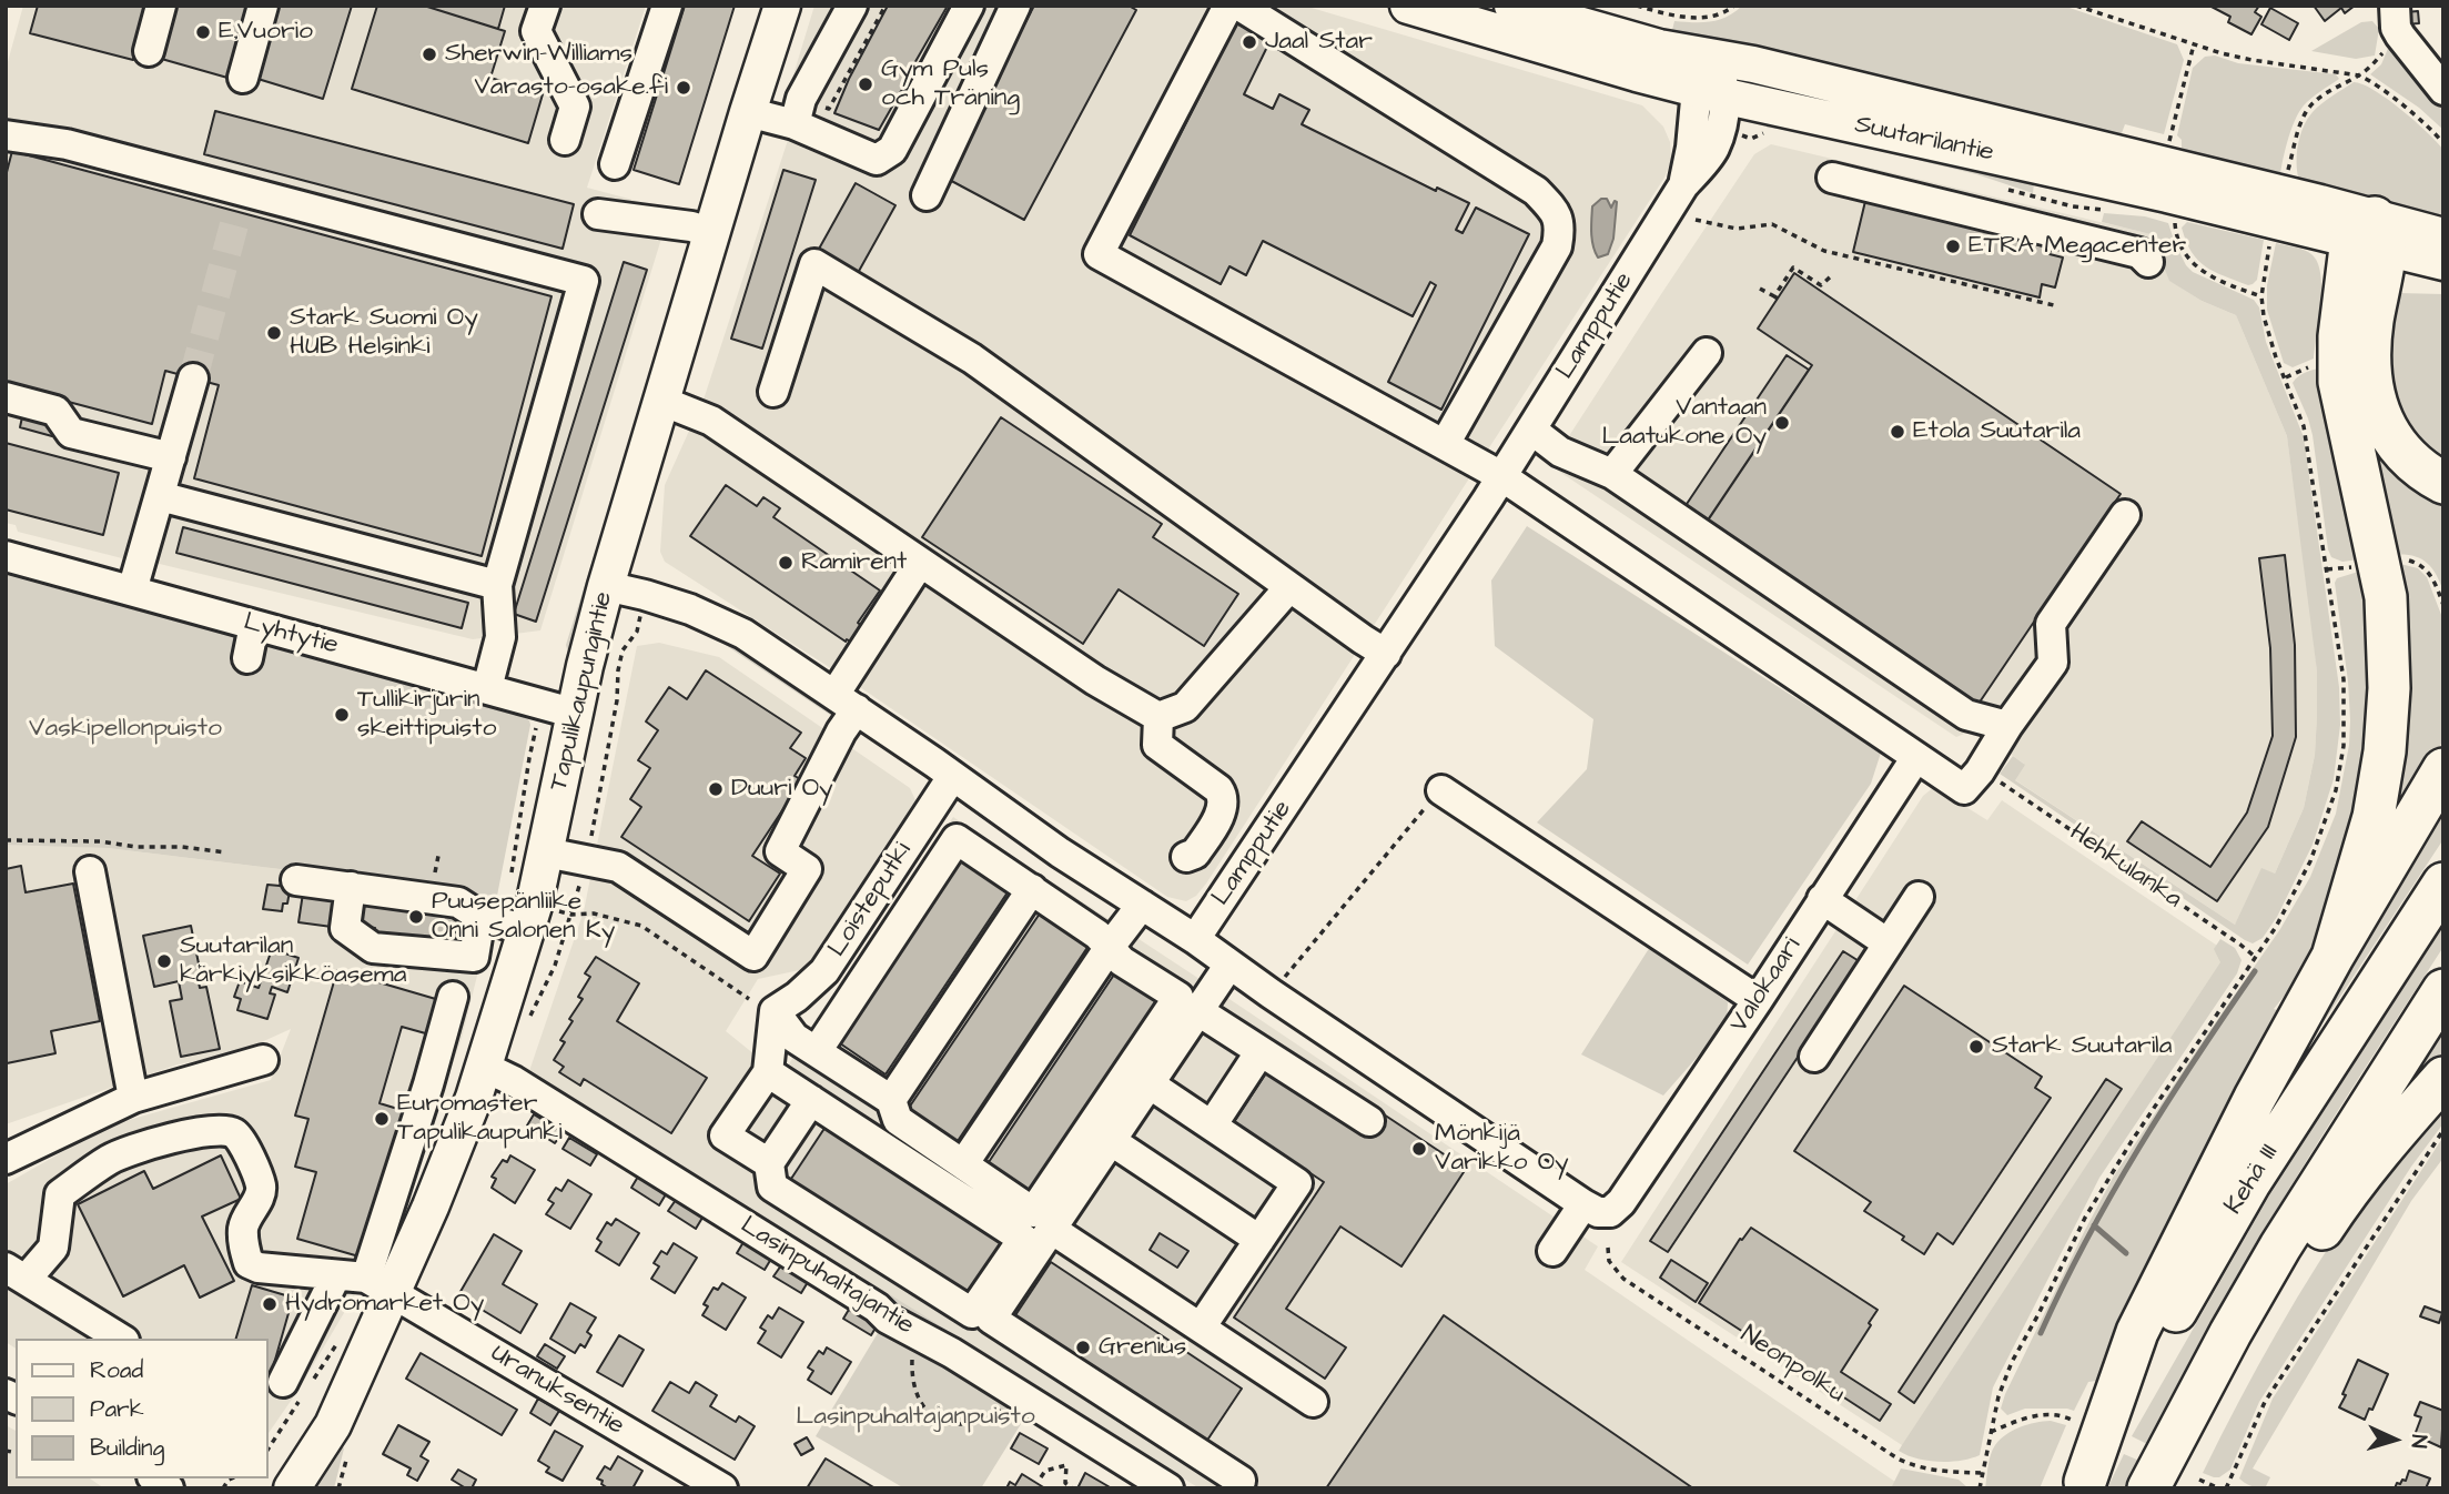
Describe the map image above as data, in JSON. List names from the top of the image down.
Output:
{
  "streets": {
    "highway": ["Kehä III"],
    "main road": ["Suutarilantie", "Tapulikaupungintie"],
    "street": [
      "Lampputie",
      "Lyhtytie",
      "Loisteputki",
      "Valokaari",
      "Lasinpuhaltajantie",
      "Uranuksentie"
    ],
    "path": ["Hehkulanka", "Neonpolku"]
  },
  "crossings": [
    ["Suutarilantie", "Lampputie"],
    ["Lyhtytie", "Tapulikaupungintie"],
    ["Tapulikaupungintie", "Lasinpuhaltajantie"],
    ["Tapulikaupungintie", "Uranuksentie"]
  ],
  "parks": ["Vaskipellonpuisto", "Lasinpuhaltajanpuisto"],
  "places": [
    "E.Vuorio",
    "Jaal Star",
    "Sherwin-Williams",
    "Gym Puls och Träning",
    "Varasto-osake.fi",
    "ETRA Megacenter",
    "Stark Suomi Oy HUB Helsinki",
    "Vantaan Laatukone Oy",
    "Etola Suutarila",
    "Ramirent",
    "Tullikirjurin skeittipuisto",
    "Duuri Oy",
    "Puusepänliike Onni Salonen Ky",
    "Suutarilan kärkiyksikköasema",
    "Stark Suutarila",
    "Euromaster Tapulikaupunki",
    "Mönkijä Varikko Oy",
    "Hydromarket Oy",
    "Grenius"
  ],
  "legend": ["Road", "Park", "Building"],
  "north": "right"
}
